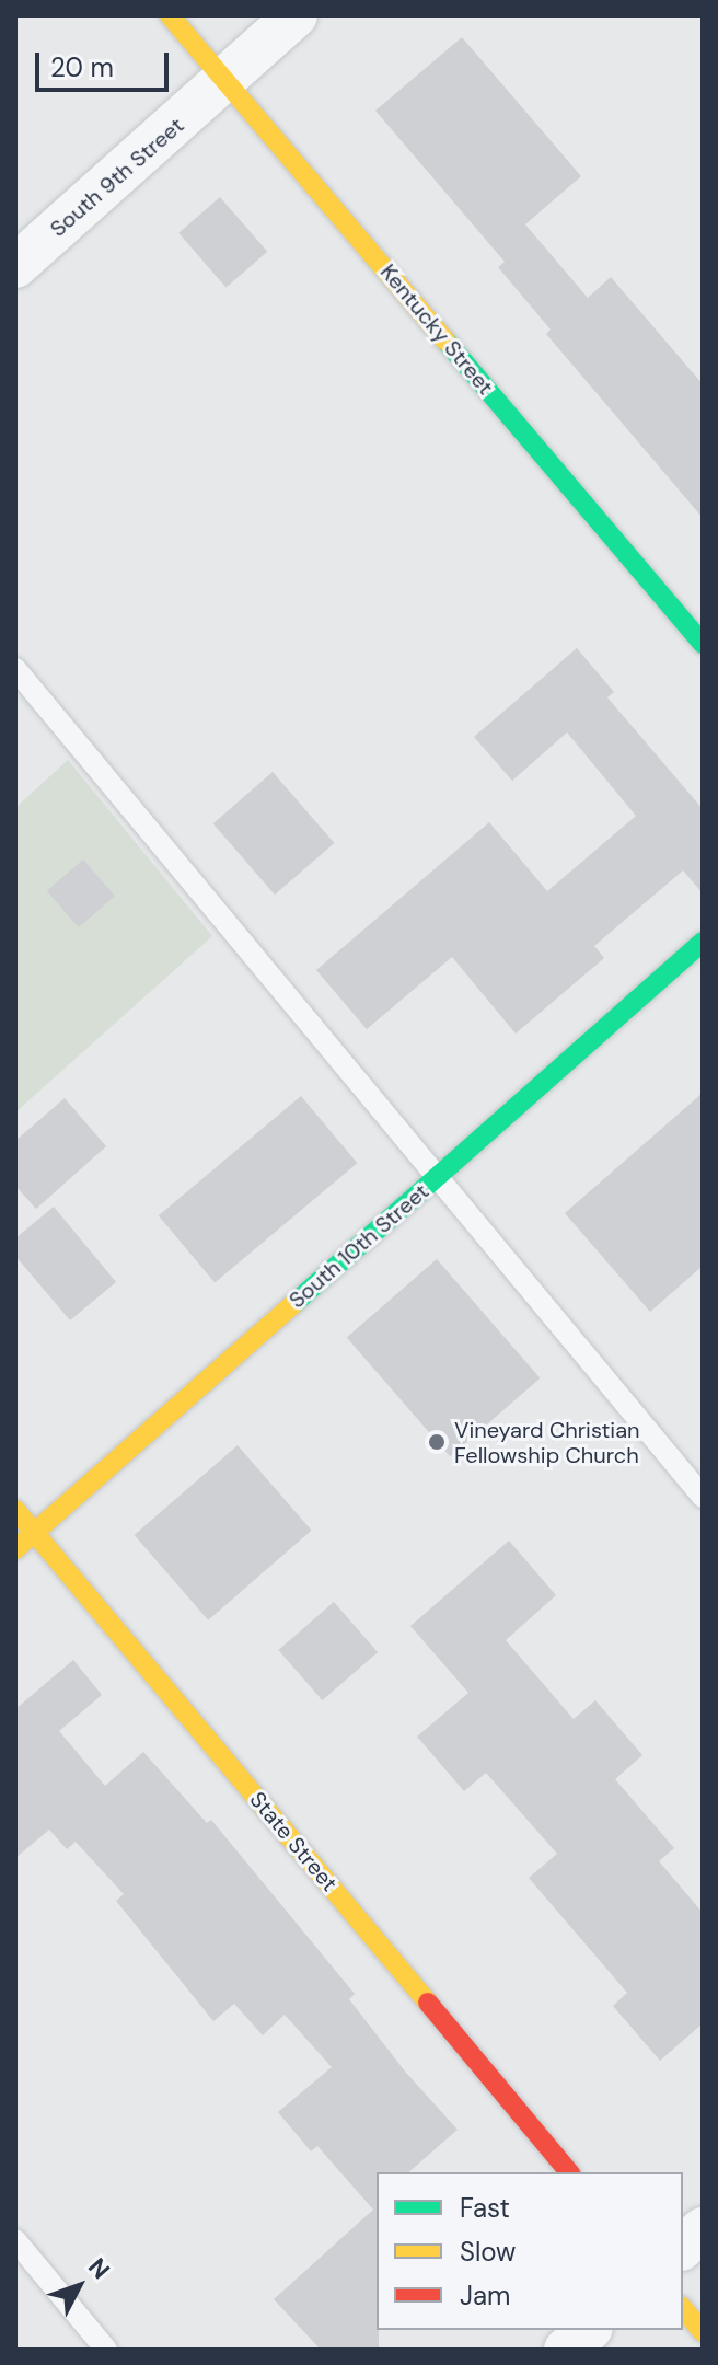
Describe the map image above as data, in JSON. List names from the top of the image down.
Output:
{
  "streets": {
    "street": [
      "South 9th Street",
      "Kentucky Street",
      "South 10th Street",
      "State Street"
    ]
  },
  "crossings": [
    ["South 9th Street", "Kentucky Street"],
    ["South 10th Street", "State Street"]
  ],
  "places": ["Vineyard Christian Fellowship Church"],
  "legend": ["Fast", "Slow", "Jam"],
  "scale_bar": "20 m",
  "north": "top right"
}
